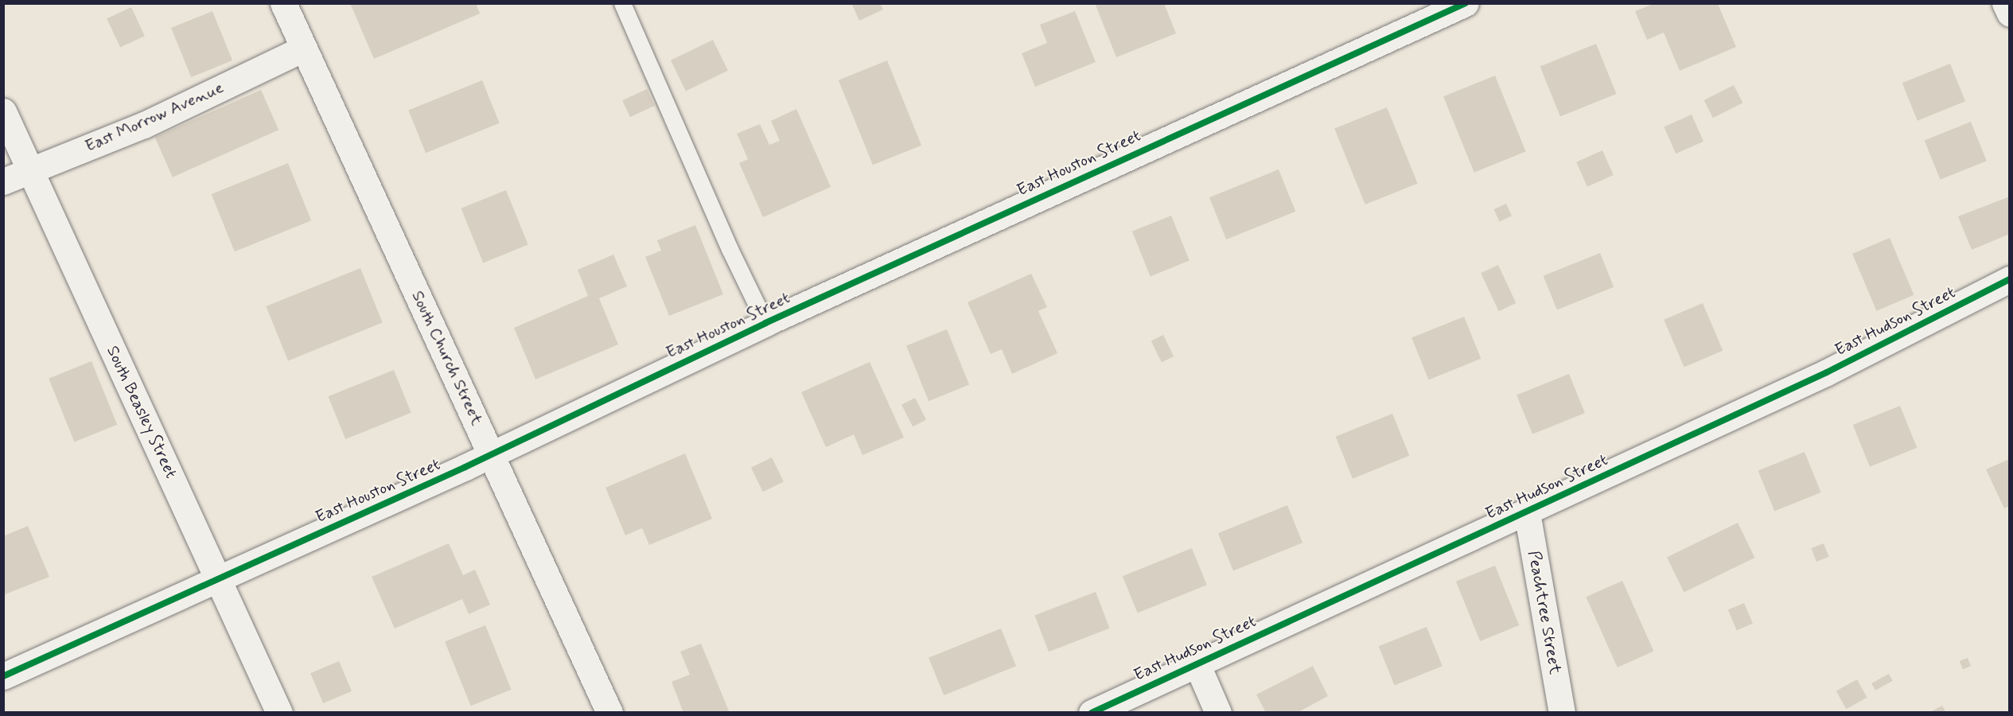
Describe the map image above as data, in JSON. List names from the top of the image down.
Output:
{
  "streets": {
    "street": [
      "East Morrow Avenue",
      "East Houston Street",
      "East Hudson Street",
      "South Church Street",
      "South Beasley Street",
      "Peachtree Street"
    ]
  },
  "crossings": [
    ["East Morrow Avenue", "South Church Street"],
    ["East Morrow Avenue", "South Beasley Street"],
    ["East Houston Street", "South Church Street"],
    ["East Houston Street", "South Beasley Street"],
    ["East Hudson Street", "Peachtree Street"]
  ]
}
